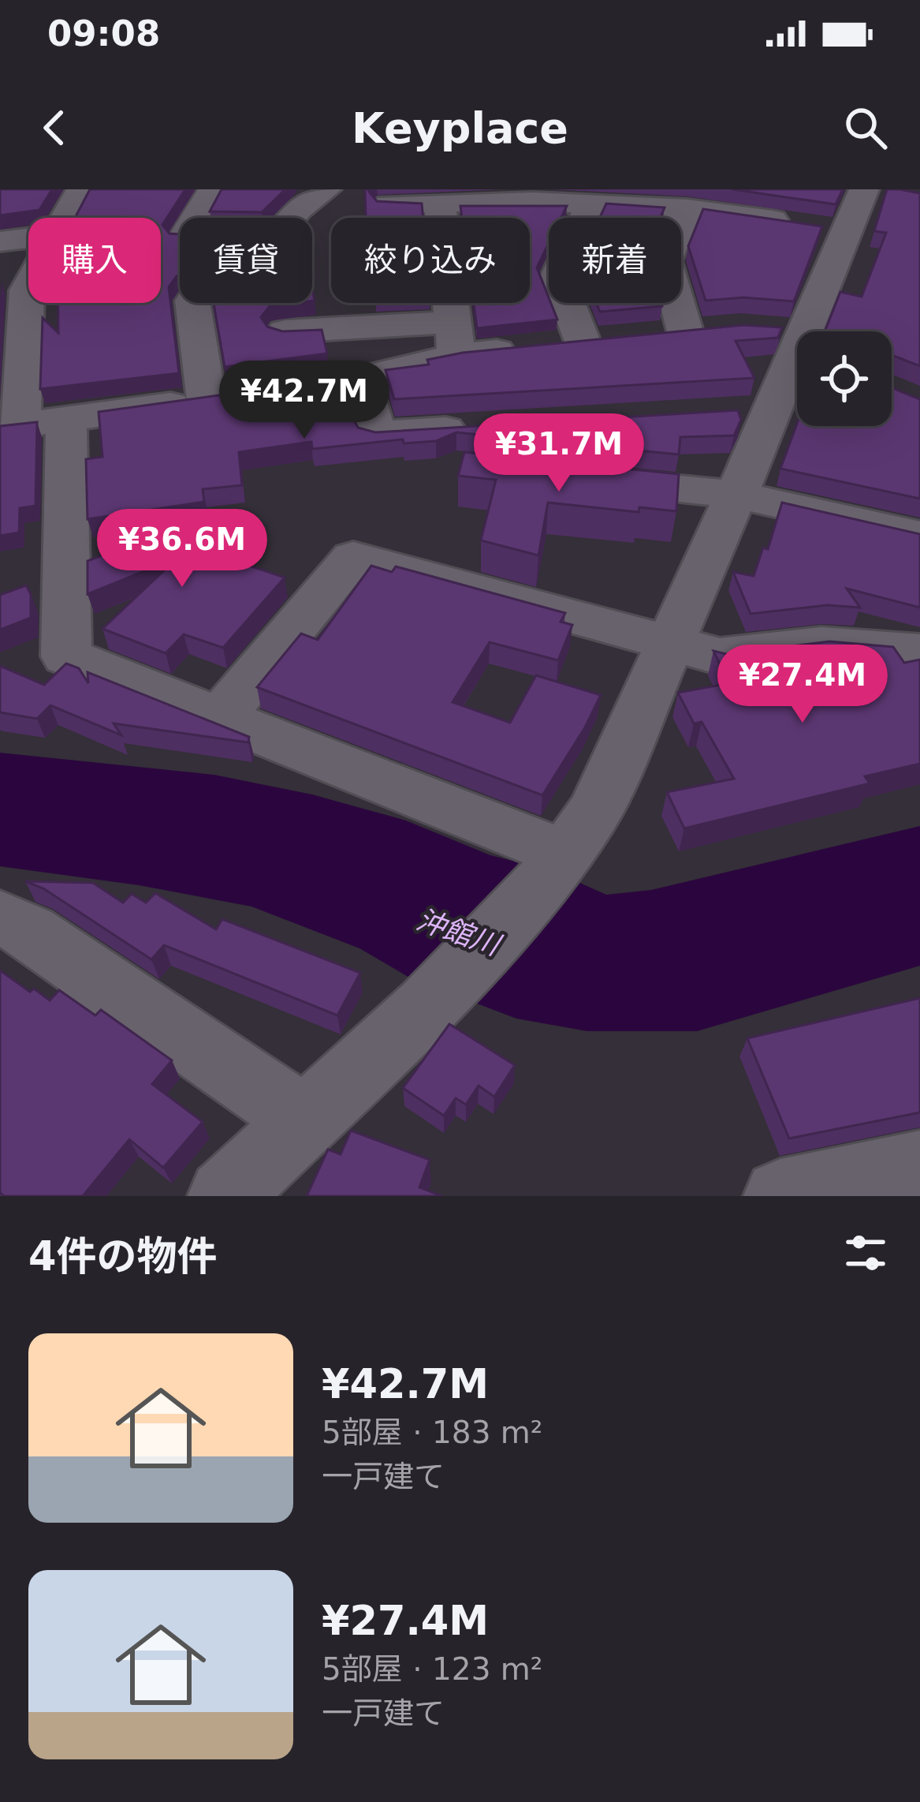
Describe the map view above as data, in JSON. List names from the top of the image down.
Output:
{
  "water": ["沖館川"],
  "page": {
    "status": "09:08",
    "header": "Keyplace",
    "chip": [
      "購入",
      "賃貸",
      "絞り込み",
      "新着"
    ],
    "price": [
      "¥42.7M",
      "¥31.7M",
      "¥36.6M",
      "¥27.4M"
    ],
    "heading": "4件の物件",
    "list": [
      {
        "name": "¥42.7M",
        "note": "5部屋 · 183 m² · 一戸建て"
      },
      {
        "name": "¥27.4M",
        "note": "5部屋 · 123 m² · 一戸建て"
      }
    ]
  }
}
